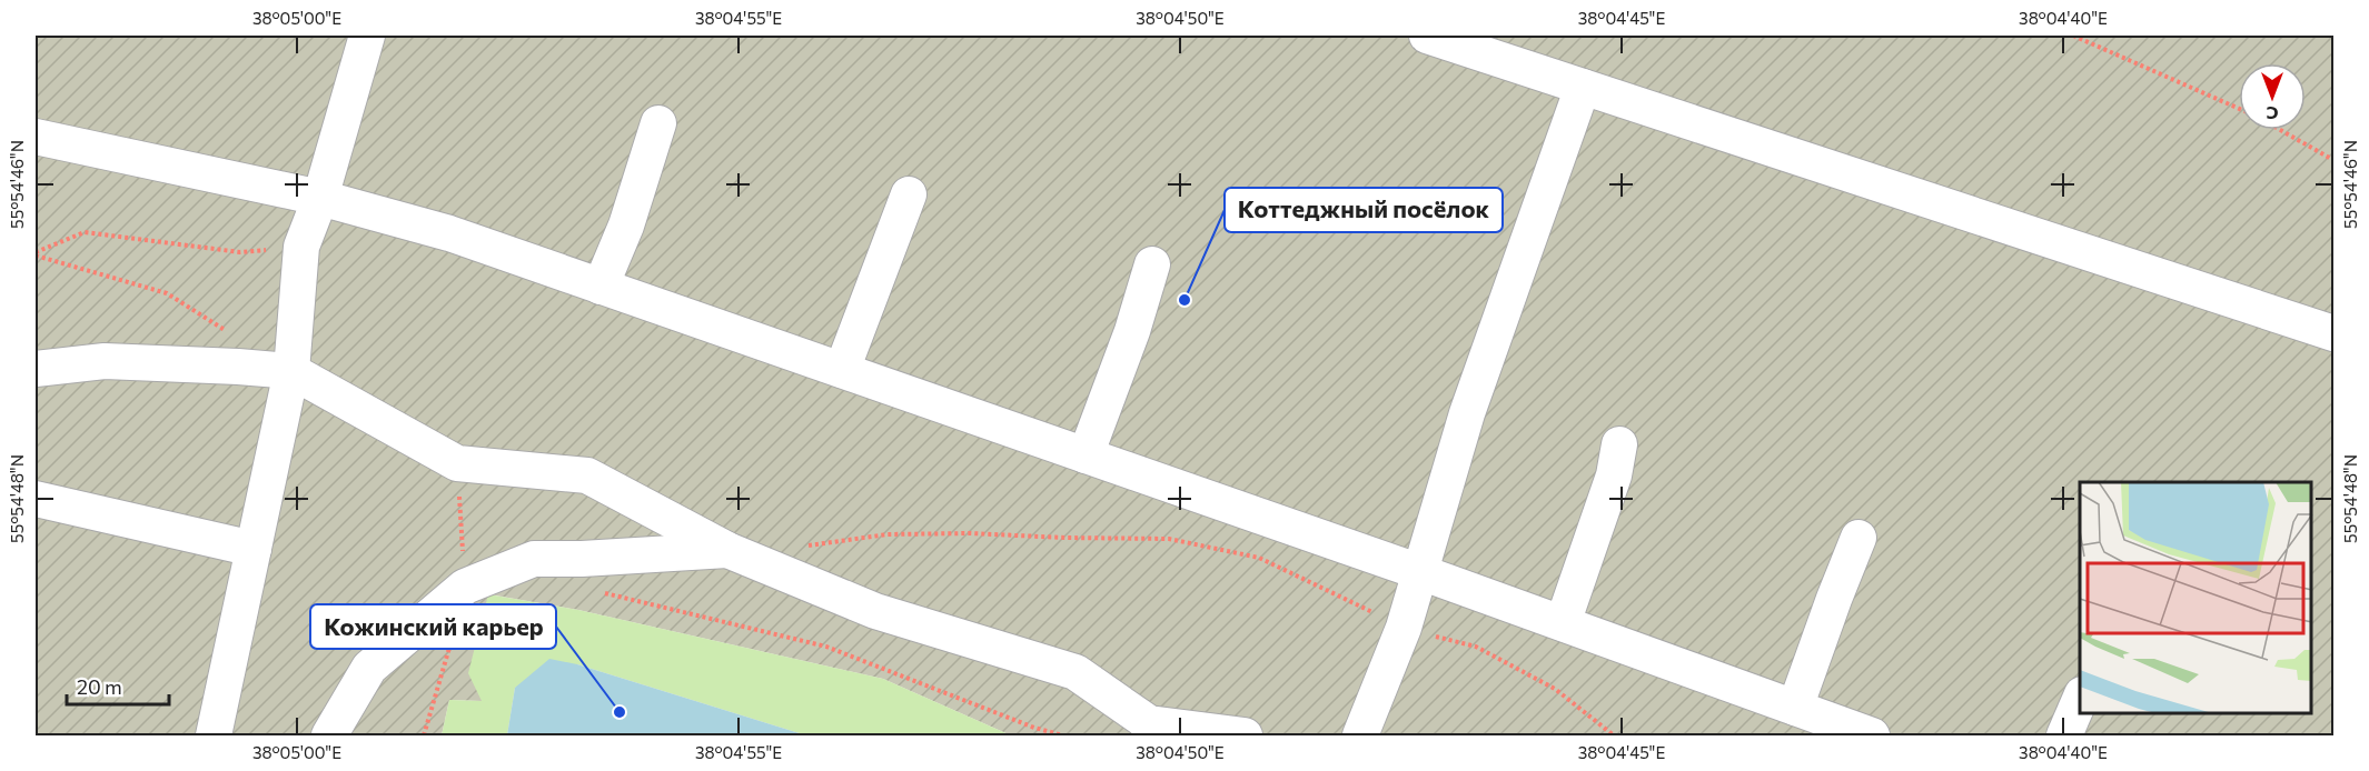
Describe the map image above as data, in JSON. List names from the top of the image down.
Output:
{
  "places": ["Коттеджный посёлок", "Кожинский карьер"],
  "scale_bar": "20 m",
  "north": "bottom",
  "coordinates": [
    "38°05'00\"E",
    "38°04'55\"E",
    "38°04'50\"E",
    "38°04'45\"E",
    "38°04'40\"E",
    "55°54'46\"N",
    "55°54'48\"N"
  ]
}
